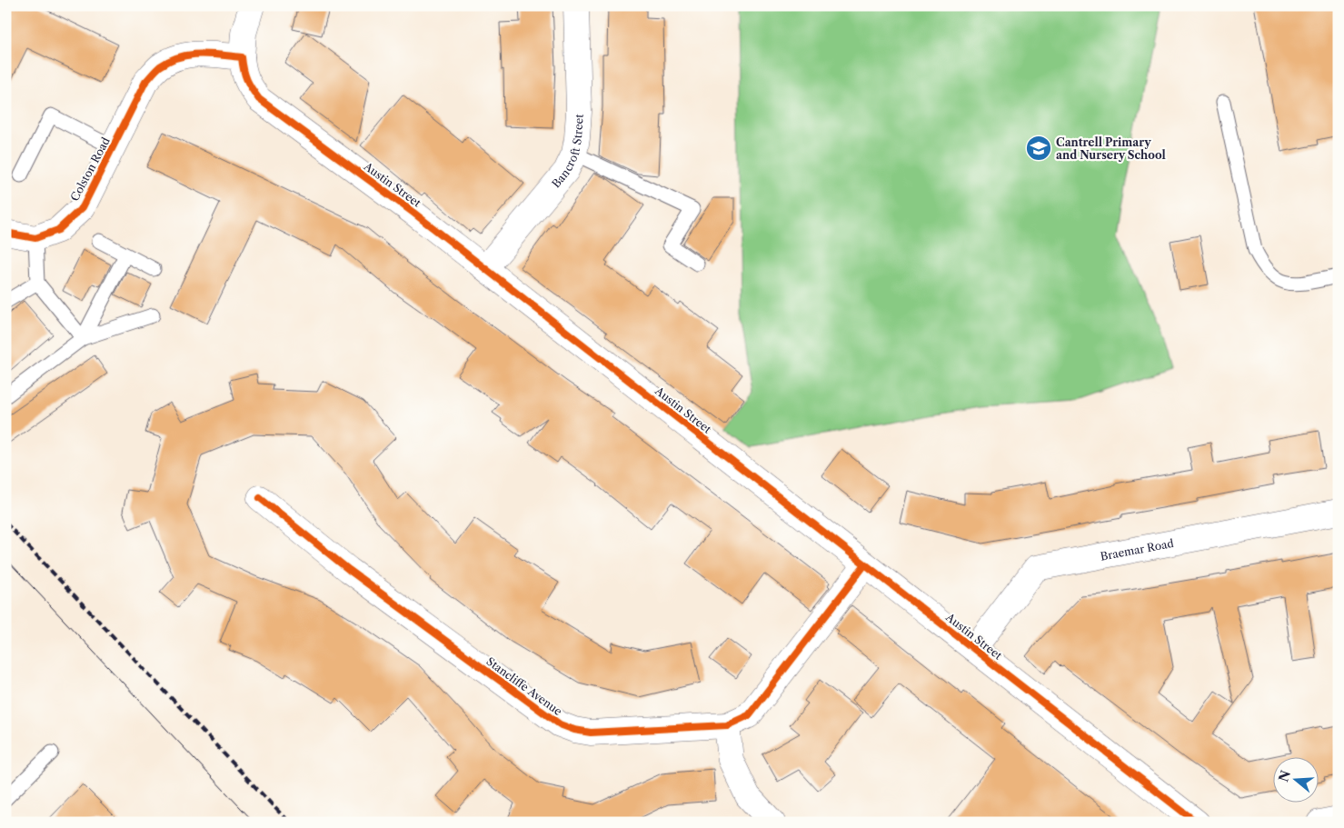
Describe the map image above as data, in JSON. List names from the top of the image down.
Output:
{
  "streets": {
    "street": [
      "Bancroft Street",
      "Colston Road",
      "Austin Street",
      "Braemar Road",
      "Stancliffe Avenue"
    ]
  },
  "crossings": [
    ["Bancroft Street", "Austin Street"],
    ["Colston Road", "Austin Street"],
    ["Austin Street", "Braemar Road"],
    ["Austin Street", "Stancliffe Avenue"]
  ],
  "places": {
    "school or university": ["Cantrell Primary and Nursery School"]
  },
  "north": "left"
}
